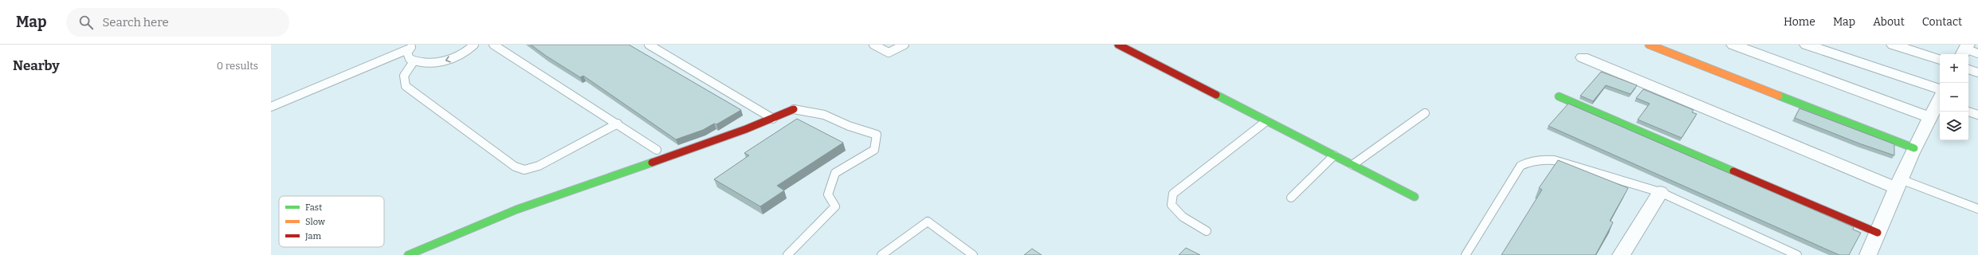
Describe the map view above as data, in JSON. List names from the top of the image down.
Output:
{
  "legend": ["Fast", "Slow", "Jam"],
  "page": {
    "header": "Map",
    "search": "Search here",
    "nav": [
      "Home",
      "Map",
      "About",
      "Contact"
    ],
    "heading": ["Nearby", "0 results"],
    "map_buttons": ["+", "−"]
  }
}
